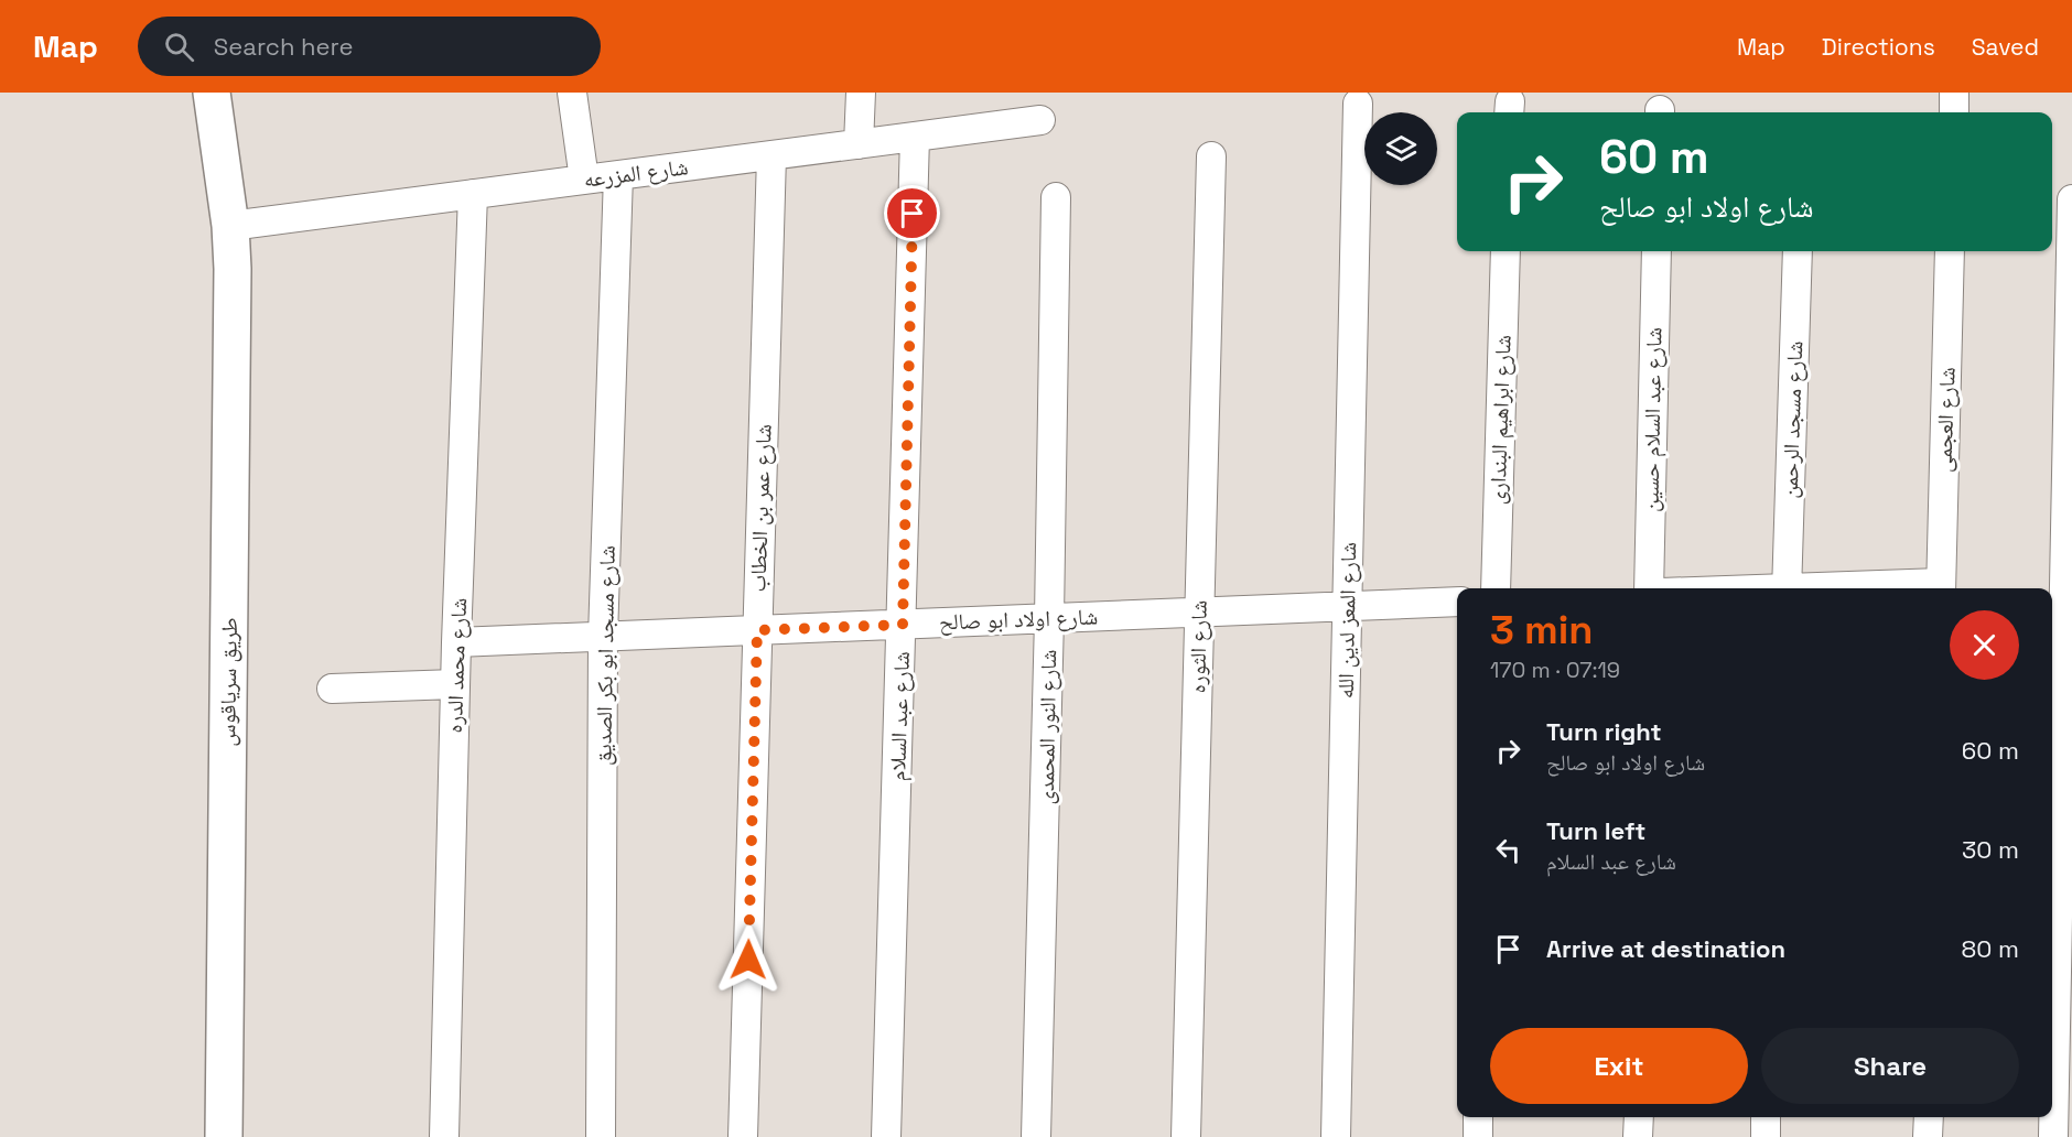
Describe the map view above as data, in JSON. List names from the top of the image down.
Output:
{
  "streets": {
    "street": [
      "شارع المزرعه",
      "شارع ابراهيم البندارى",
      "شارع عبد السلام حسين",
      "شارع مسجد الرحمن",
      "شارع العجمى",
      "شارع عمر بن الخطاب",
      "شارع اولاد ابو صالح",
      "شارع المعز لدين الله",
      "شارع الثوره",
      "شارع مسجد ابو بكر الصديق",
      "شارع محمد الدره",
      "طريق سرياقوس",
      "شارع عبد السلام",
      "شارع النور المحمدى"
    ]
  },
  "crossings": [
    ["شارع المزرعه", "شارع عمر بن الخطاب"],
    ["شارع المزرعه", "شارع مسجد ابو بكر الصديق"],
    ["شارع المزرعه", "شارع محمد الدره"],
    ["شارع المزرعه", "طريق سرياقوس"],
    ["شارع المزرعه", "شارع عبد السلام"],
    ["شارع عمر بن الخطاب", "شارع اولاد ابو صالح"],
    ["شارع اولاد ابو صالح", "شارع المعز لدين الله"],
    ["شارع اولاد ابو صالح", "شارع الثوره"],
    ["شارع اولاد ابو صالح", "شارع مسجد ابو بكر الصديق"],
    ["شارع اولاد ابو صالح", "شارع محمد الدره"],
    ["شارع اولاد ابو صالح", "شارع عبد السلام"],
    ["شارع اولاد ابو صالح", "شارع النور المحمدى"]
  ],
  "page": {
    "header": "Map",
    "search": "Search here",
    "nav": ["Map", "Directions", "Saved"],
    "turn": ["60 m", "شارع اولاد ابو صالح"],
    "heading": ["3 min", "170 m · 07:19"],
    "list": [
      {
        "name": "Turn right",
        "note": "شارع اولاد ابو صالح",
        "value": "60 m"
      },
      {
        "name": "Turn left",
        "note": "شارع عبد السلام",
        "value": "30 m"
      },
      {
        "name": "Arrive at destination",
        "value": "80 m"
      }
    ],
    "buttons": ["Exit", "Share"]
  }
}
